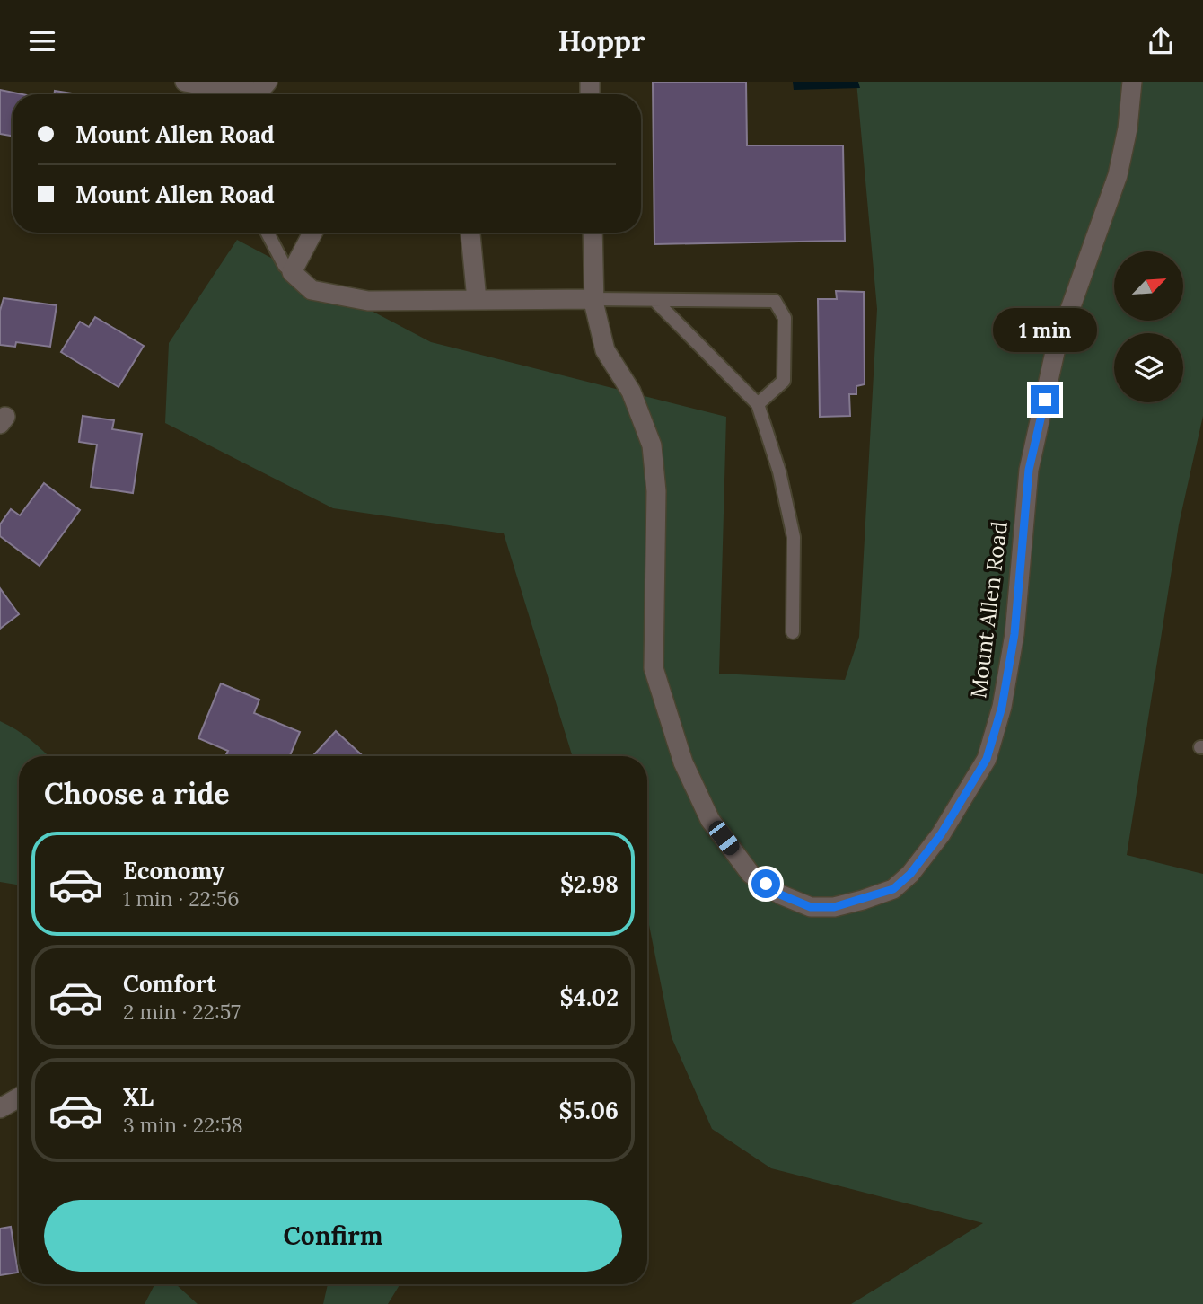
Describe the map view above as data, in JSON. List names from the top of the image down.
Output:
{
  "streets": {
    "street": ["Mount Allen Road"]
  },
  "north": "top right",
  "page": {
    "header": "Hoppr",
    "banner": ["Mount Allen Road", "Mount Allen Road"],
    "bubble": "1 min",
    "heading": "Choose a ride",
    "list": [
      {
        "name": "Economy",
        "note": "1 min · 22:56",
        "value": "$2.98"
      },
      {
        "name": "Comfort",
        "note": "2 min · 22:57",
        "value": "$4.02"
      },
      {
        "name": "XL",
        "note": "3 min · 22:58",
        "value": "$5.06"
      }
    ],
    "buttons": "Confirm"
  }
}
